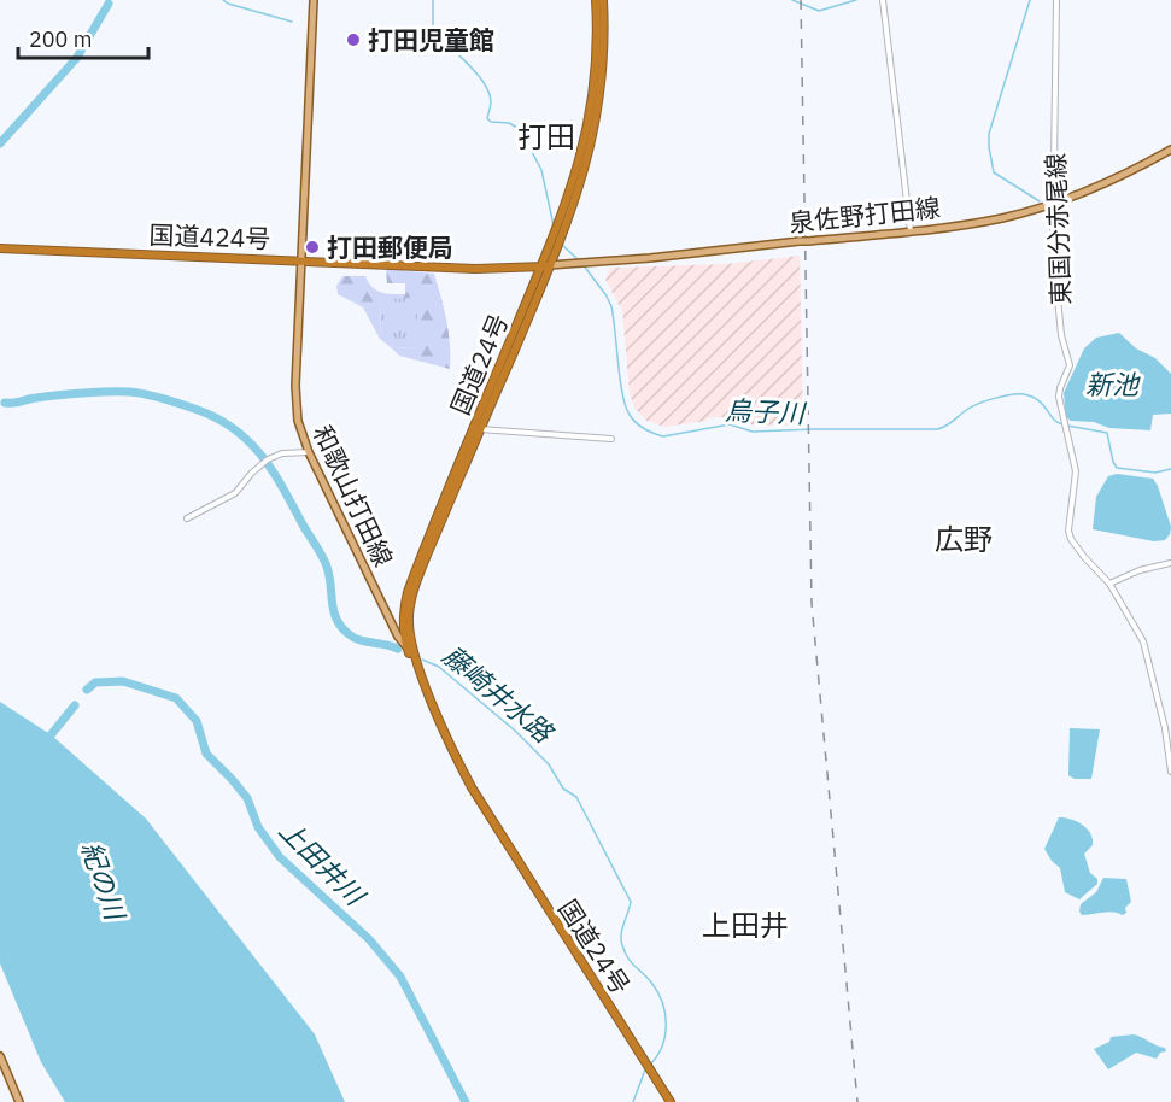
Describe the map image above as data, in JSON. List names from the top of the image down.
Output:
{
  "streets": {
    "highway": ["国道424号", "国道24号"],
    "main road": ["泉佐野打田線", "和歌山打田線"],
    "street": ["東国分赤尾線"]
  },
  "crossings": [
    ["泉佐野打田線", "東国分赤尾線"],
    ["泉佐野打田線", "国道424号"],
    ["泉佐野打田線", "国道24号"],
    ["国道424号", "国道24号"],
    ["国道424号", "和歌山打田線"],
    ["国道24号", "和歌山打田線"]
  ],
  "districts": ["打田", "広野", "上田井"],
  "water": [
    "新池",
    "烏子川",
    "藤崎井水路",
    "上田井川",
    "紀の川"
  ],
  "places": ["打田児童館", "打田郵便局"],
  "scale_bar": "200 m"
}
